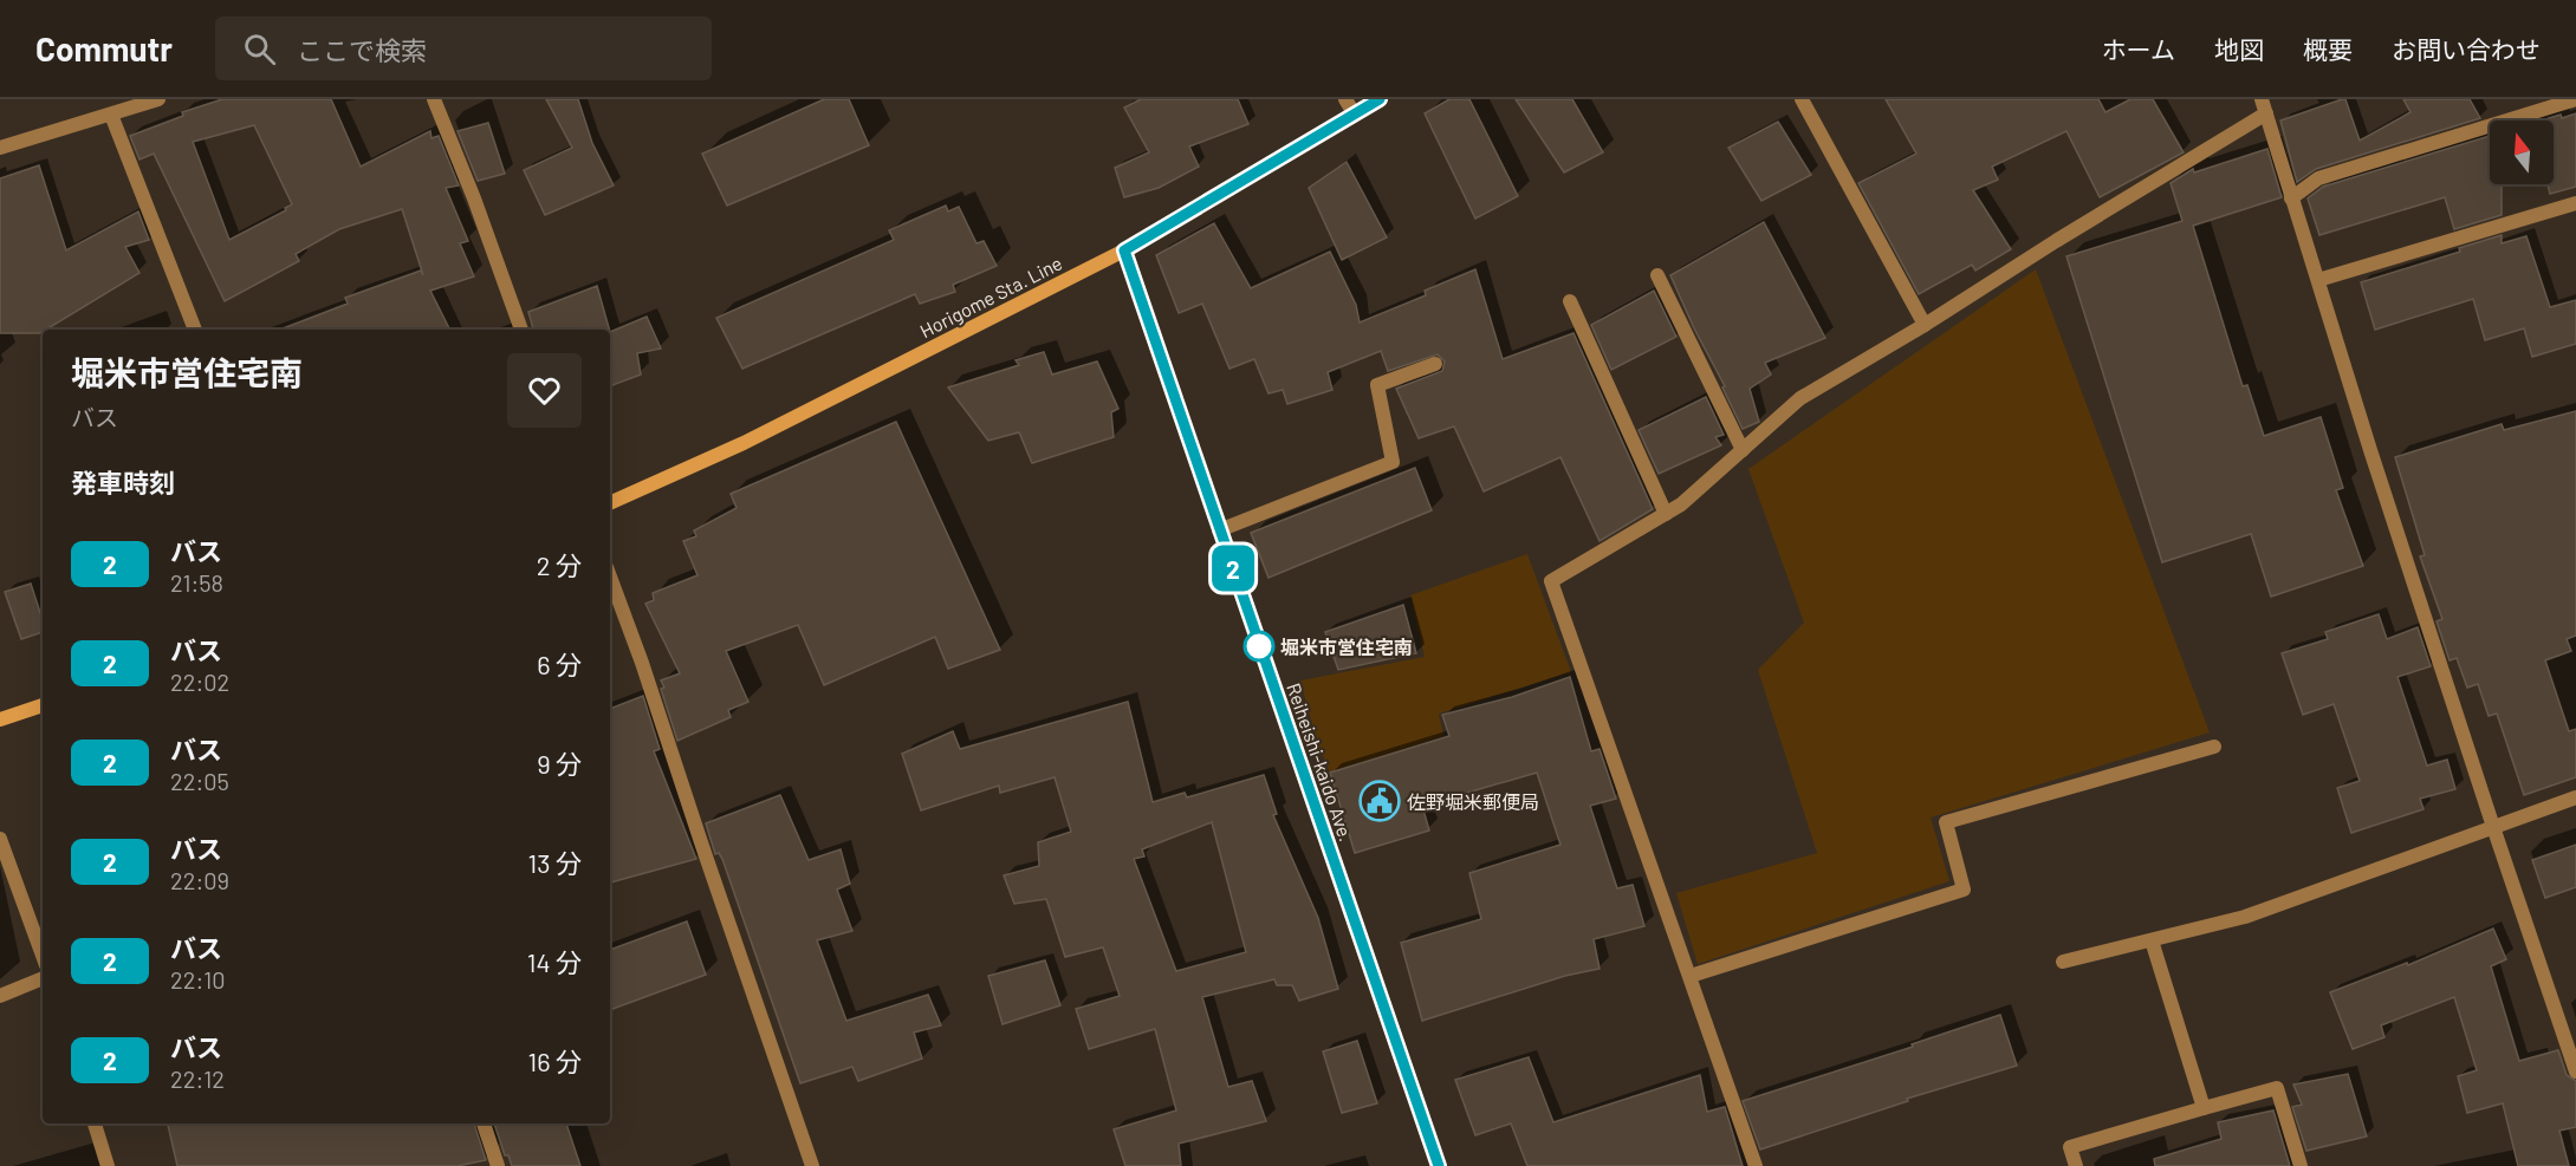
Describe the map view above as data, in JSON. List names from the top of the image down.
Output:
{
  "streets": {
    "main road": ["Horigome Sta. Line"],
    "street": ["Reiheishi-kaido Ave."]
  },
  "crossings": [
    ["Horigome Sta. Line", "Reiheishi-kaido Ave."]
  ],
  "places": {
    "other": ["堀米市営住宅南"],
    "public building": ["佐野堀米郵便局"]
  },
  "lines": ["bus line 2"],
  "north": "top",
  "page": {
    "header": "Commutr",
    "search": "ここで検索",
    "nav": [
      "ホーム",
      "地図",
      "概要",
      "お問い合わせ"
    ],
    "on_map": "2",
    "heading": [
      ["堀米市営住宅南", "バス"],
      "発車時刻"
    ],
    "list": [
      {
        "mark": "2",
        "name": "バス",
        "note": "21:58",
        "value": "2 分"
      },
      {
        "mark": "2",
        "name": "バス",
        "note": "22:02",
        "value": "6 分"
      },
      {
        "mark": "2",
        "name": "バス",
        "note": "22:05",
        "value": "9 分"
      },
      {
        "mark": "2",
        "name": "バス",
        "note": "22:09",
        "value": "13 分"
      },
      {
        "mark": "2",
        "name": "バス",
        "note": "22:10",
        "value": "14 分"
      },
      {
        "mark": "2",
        "name": "バス",
        "note": "22:12",
        "value": "16 分"
      }
    ]
  }
}
